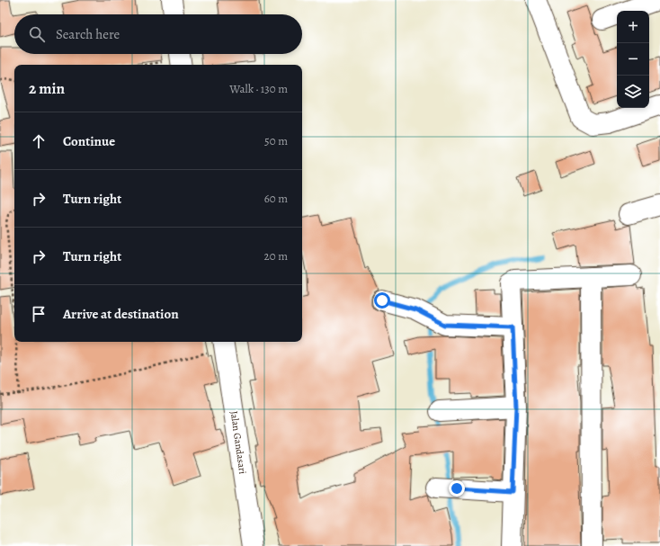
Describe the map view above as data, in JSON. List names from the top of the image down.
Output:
{
  "streets": {
    "street": ["Jalan Gandasari"]
  },
  "page": {
    "map_buttons": ["+", "−"],
    "search": "Search here",
    "heading": ["2 min", "Walk · 130 m"],
    "list": [
      ["Continue", "50 m"],
      ["Turn right", "60 m"],
      ["Turn right", "20 m"],
      "Arrive at destination"
    ]
  }
}
